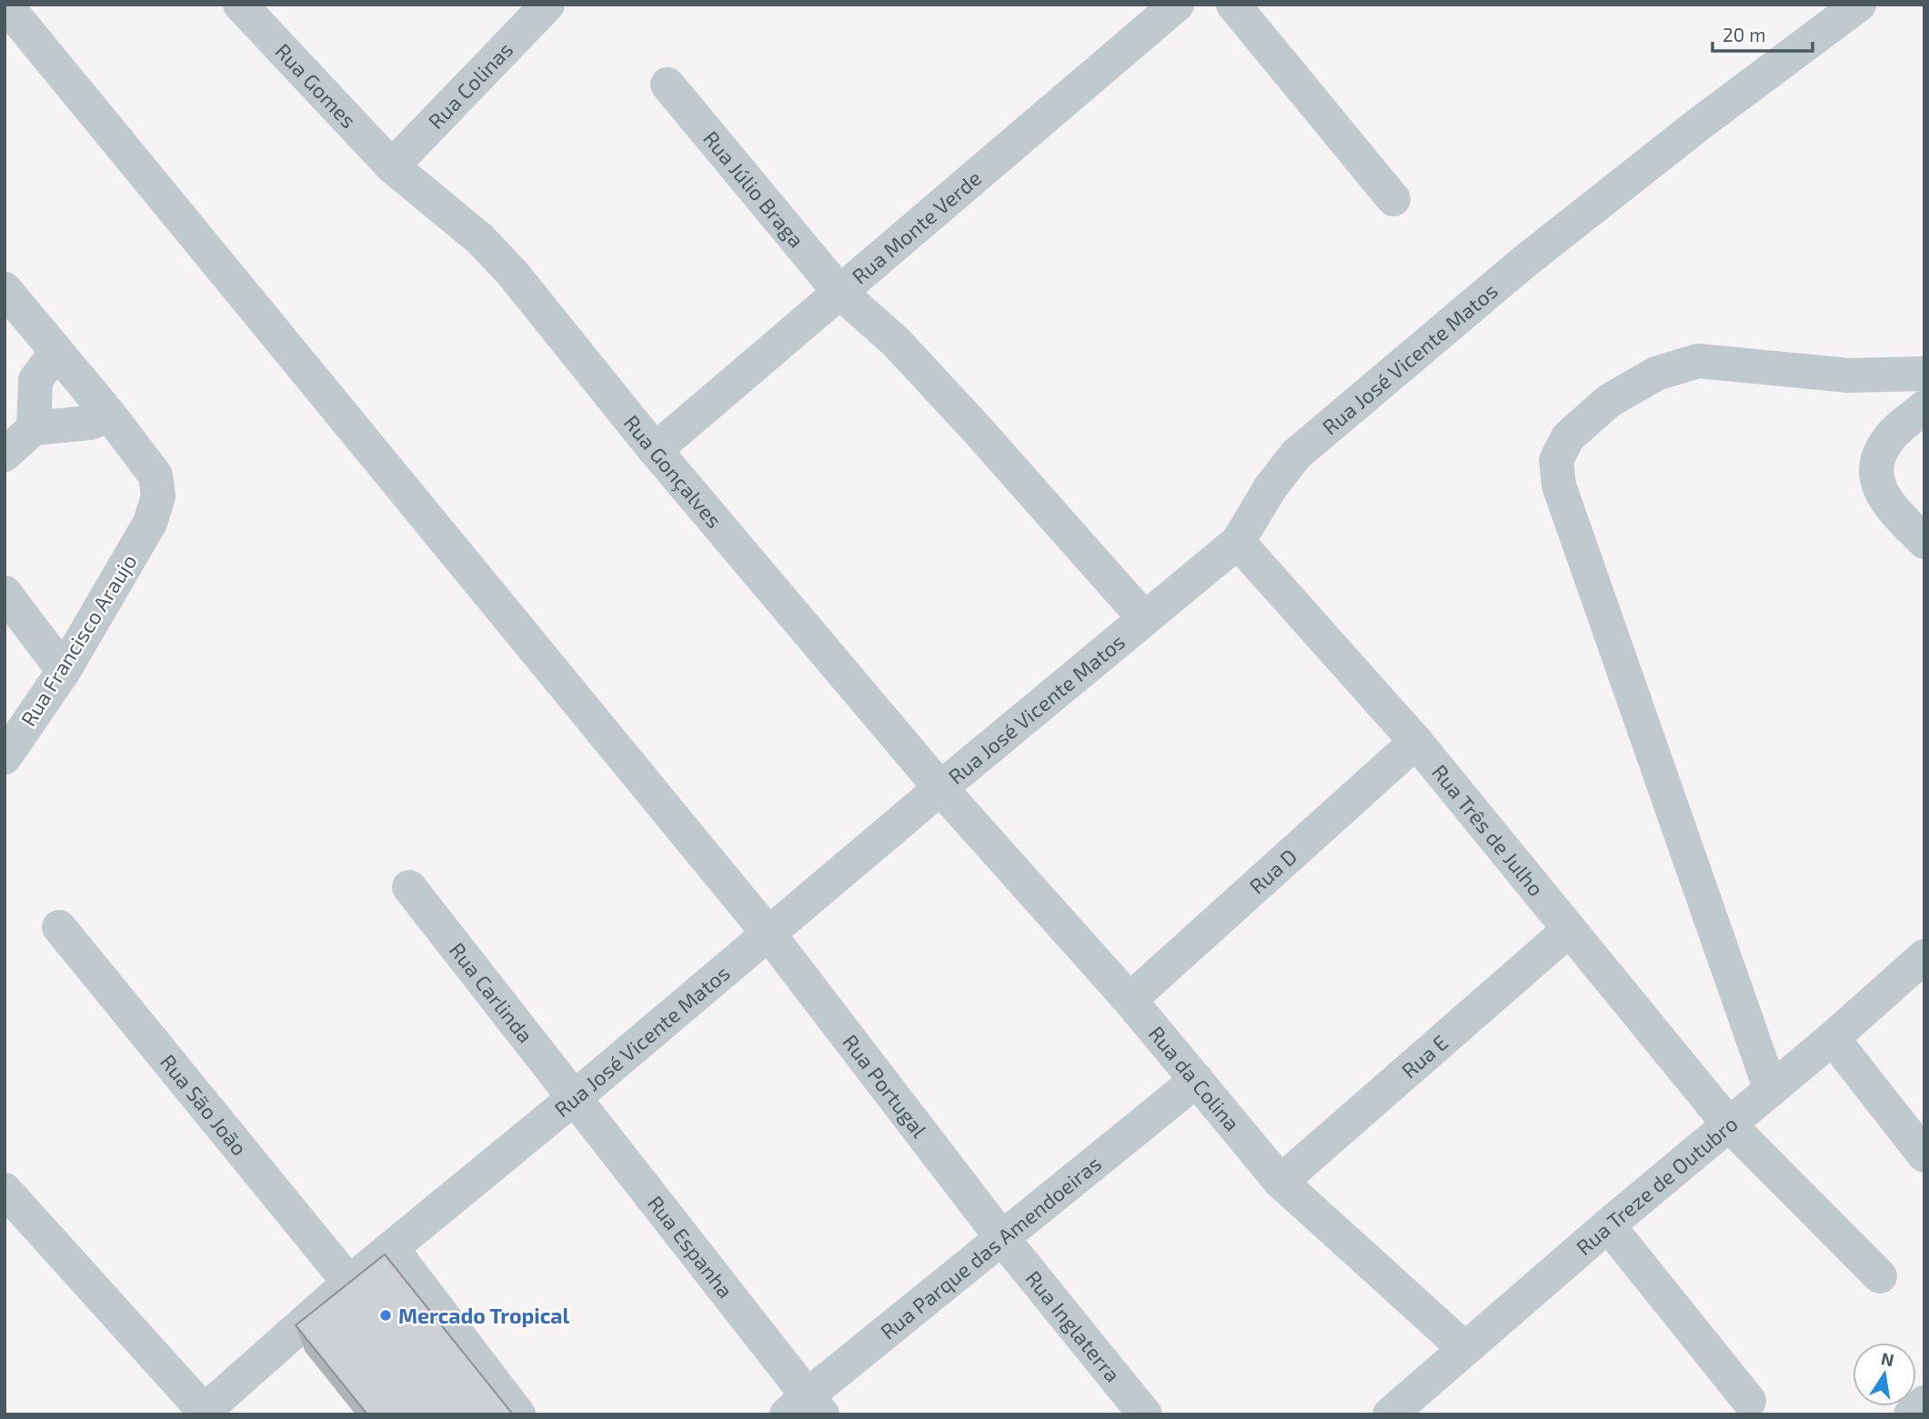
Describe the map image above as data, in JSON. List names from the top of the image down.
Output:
{
  "streets": {
    "street": [
      "Rua Gomes",
      "Rua Colinas",
      "Rua Júlio Braga",
      "Rua Monte Verde",
      "Rua José Vicente Matos",
      "Rua Gonçalves",
      "Rua Francisco Araujo",
      "Rua Três de Julho",
      "Rua D",
      "Rua Carlinda",
      "Rua E",
      "Rua da Colina",
      "Rua Portugal",
      "Rua São João",
      "Rua Treze de Outubro",
      "Rua Parque das Amendoeiras",
      "Rua Espanha",
      "Rua Inglaterra"
    ]
  },
  "crossings": [
    ["Rua Gomes", "Rua Colinas"],
    ["Rua Gomes", "Rua Gonçalves"],
    ["Rua Colinas", "Rua Gonçalves"],
    ["Rua Júlio Braga", "Rua Monte Verde"],
    ["Rua Júlio Braga", "Rua José Vicente Matos"],
    ["Rua Monte Verde", "Rua Gonçalves"],
    ["Rua José Vicente Matos", "Rua Gonçalves"],
    ["Rua José Vicente Matos", "Rua Três de Julho"],
    ["Rua José Vicente Matos", "Rua Carlinda"],
    ["Rua José Vicente Matos", "Rua da Colina"],
    ["Rua José Vicente Matos", "Rua Portugal"],
    ["Rua José Vicente Matos", "Rua São João"],
    ["Rua José Vicente Matos", "Rua Espanha"],
    ["Rua Gonçalves", "Rua da Colina"],
    ["Rua Três de Julho", "Rua D"],
    ["Rua Três de Julho", "Rua E"],
    ["Rua Três de Julho", "Rua Treze de Outubro"],
    ["Rua D", "Rua da Colina"],
    ["Rua Carlinda", "Rua Espanha"],
    ["Rua E", "Rua da Colina"],
    ["Rua da Colina", "Rua Treze de Outubro"],
    ["Rua da Colina", "Rua Parque das Amendoeiras"],
    ["Rua Portugal", "Rua Parque das Amendoeiras"],
    ["Rua Portugal", "Rua Inglaterra"],
    ["Rua Parque das Amendoeiras", "Rua Espanha"],
    ["Rua Parque das Amendoeiras", "Rua Inglaterra"]
  ],
  "places": ["Mercado Tropical"],
  "scale_bar": "20 m",
  "north": "top"
}
